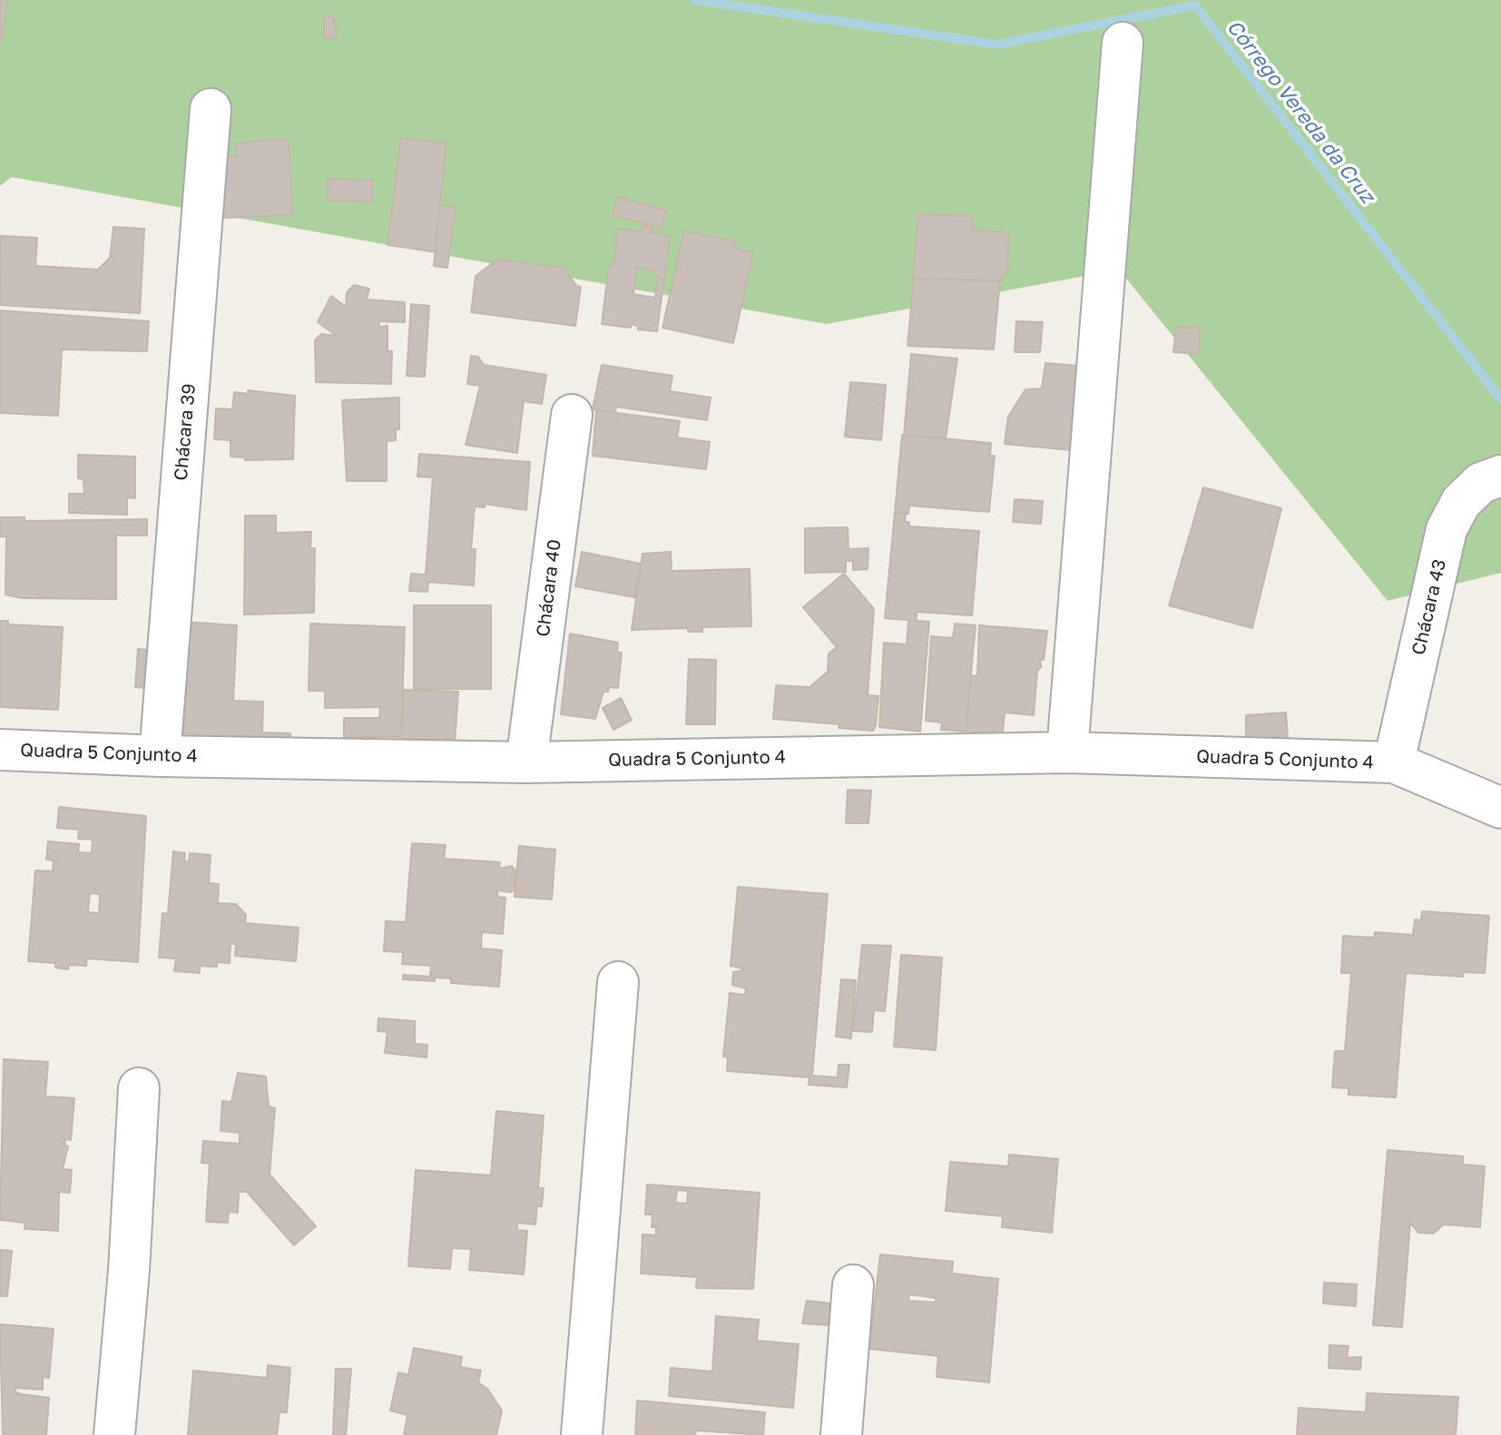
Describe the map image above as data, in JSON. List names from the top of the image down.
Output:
{
  "streets": {
    "street": [
      "Chácara 39",
      "Chácara 40",
      "Chácara 43",
      "Quadra 5 Conjunto 4"
    ]
  },
  "crossings": [
    ["Chácara 39", "Quadra 5 Conjunto 4"],
    ["Chácara 40", "Quadra 5 Conjunto 4"],
    ["Chácara 43", "Quadra 5 Conjunto 4"]
  ],
  "water": ["Córrego Vereda da Cruz"]
}
